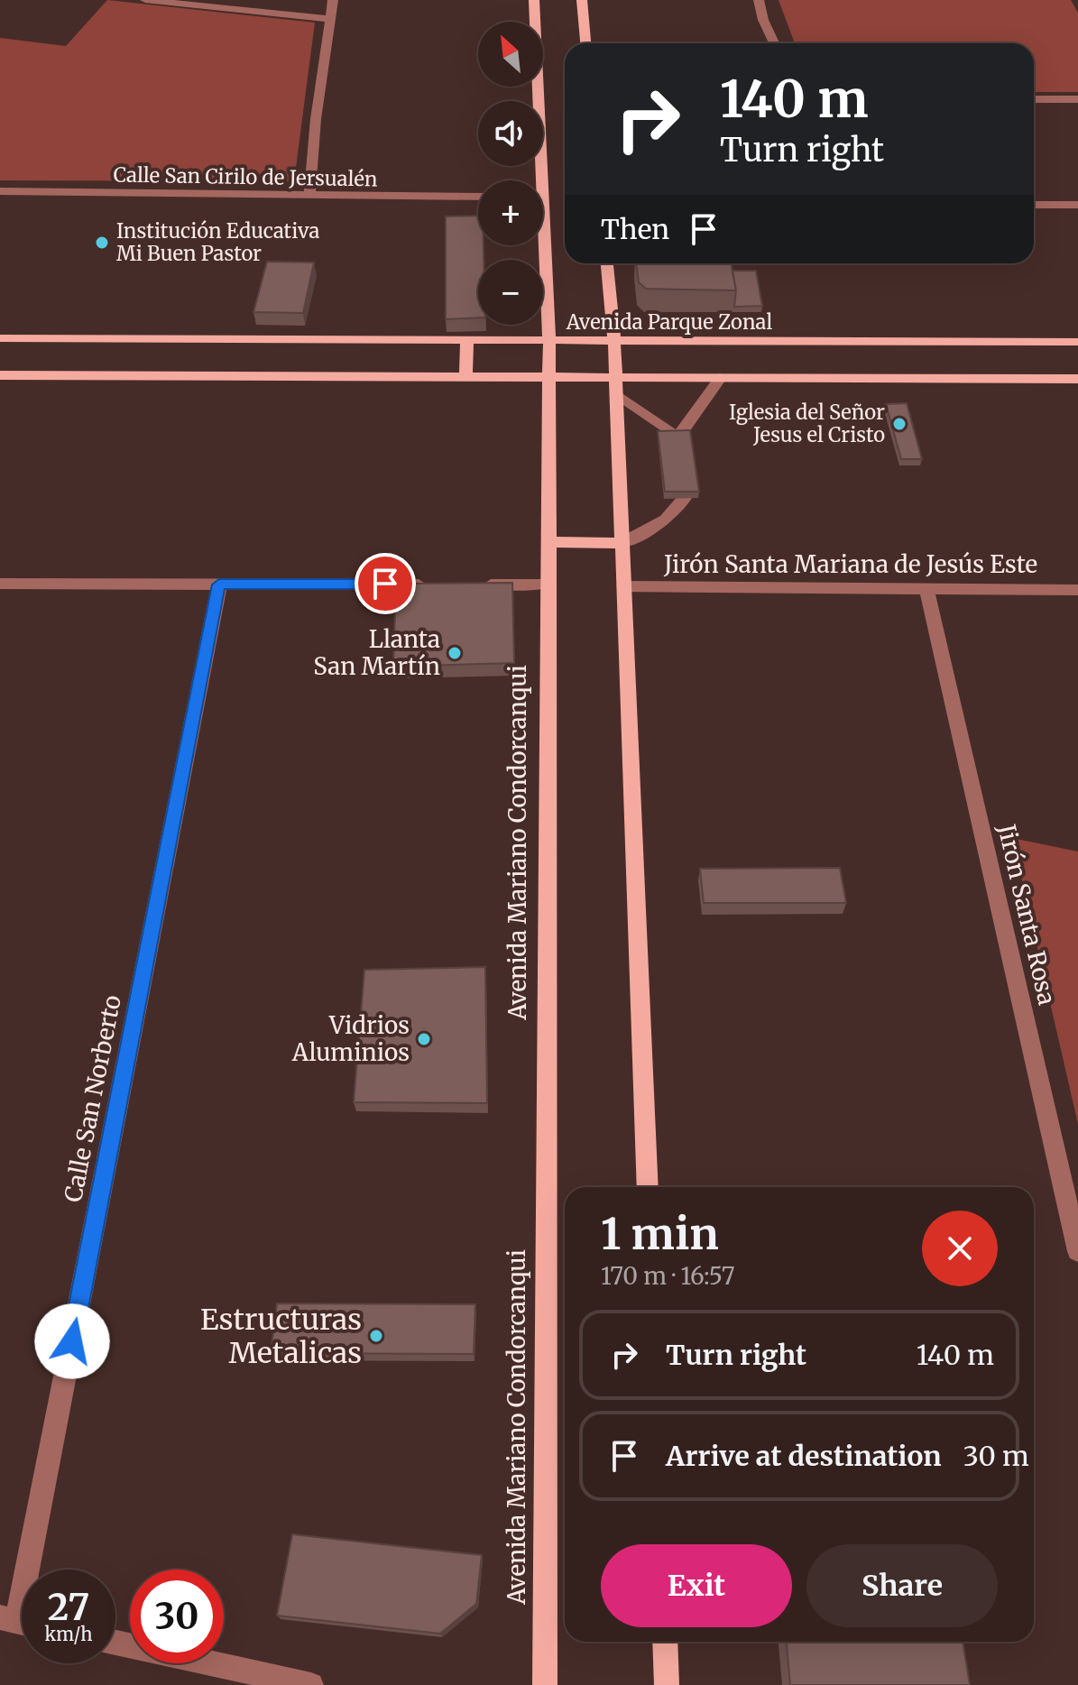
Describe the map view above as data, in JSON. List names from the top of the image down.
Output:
{
  "streets": {
    "main road": ["Avenida Parque Zonal", "Avenida Mariano Condorcanqui"],
    "street": [
      "Calle San Cirilo de Jersualén",
      "Jirón Santa Mariana de Jesús Este",
      "Jirón Santa Rosa",
      "Calle San Norberto"
    ]
  },
  "crossings": [
    ["Avenida Parque Zonal", "Avenida Mariano Condorcanqui"],
    ["Jirón Santa Mariana de Jesús Este", "Jirón Santa Rosa"]
  ],
  "places": [
    "Institución Educativa Mi Buen Pastor",
    "Iglesia del Señor Jesus el Cristo",
    "Llanta San Martín",
    "Vidrios Aluminios",
    "Estructuras Metalicas"
  ],
  "north": "top left",
  "page": {
    "map_buttons": ["+", "−"],
    "turn": ["140 m", "Turn right"],
    "then": "Then",
    "heading": ["1 min", "170 m · 16:57"],
    "list": [
      {
        "name": "Turn right",
        "value": "140 m"
      },
      {
        "name": "Arrive at destination",
        "value": "30 m"
      }
    ],
    "buttons": ["Exit", "Share"],
    "speed": "27 km/h",
    "limit": "30"
  }
}
